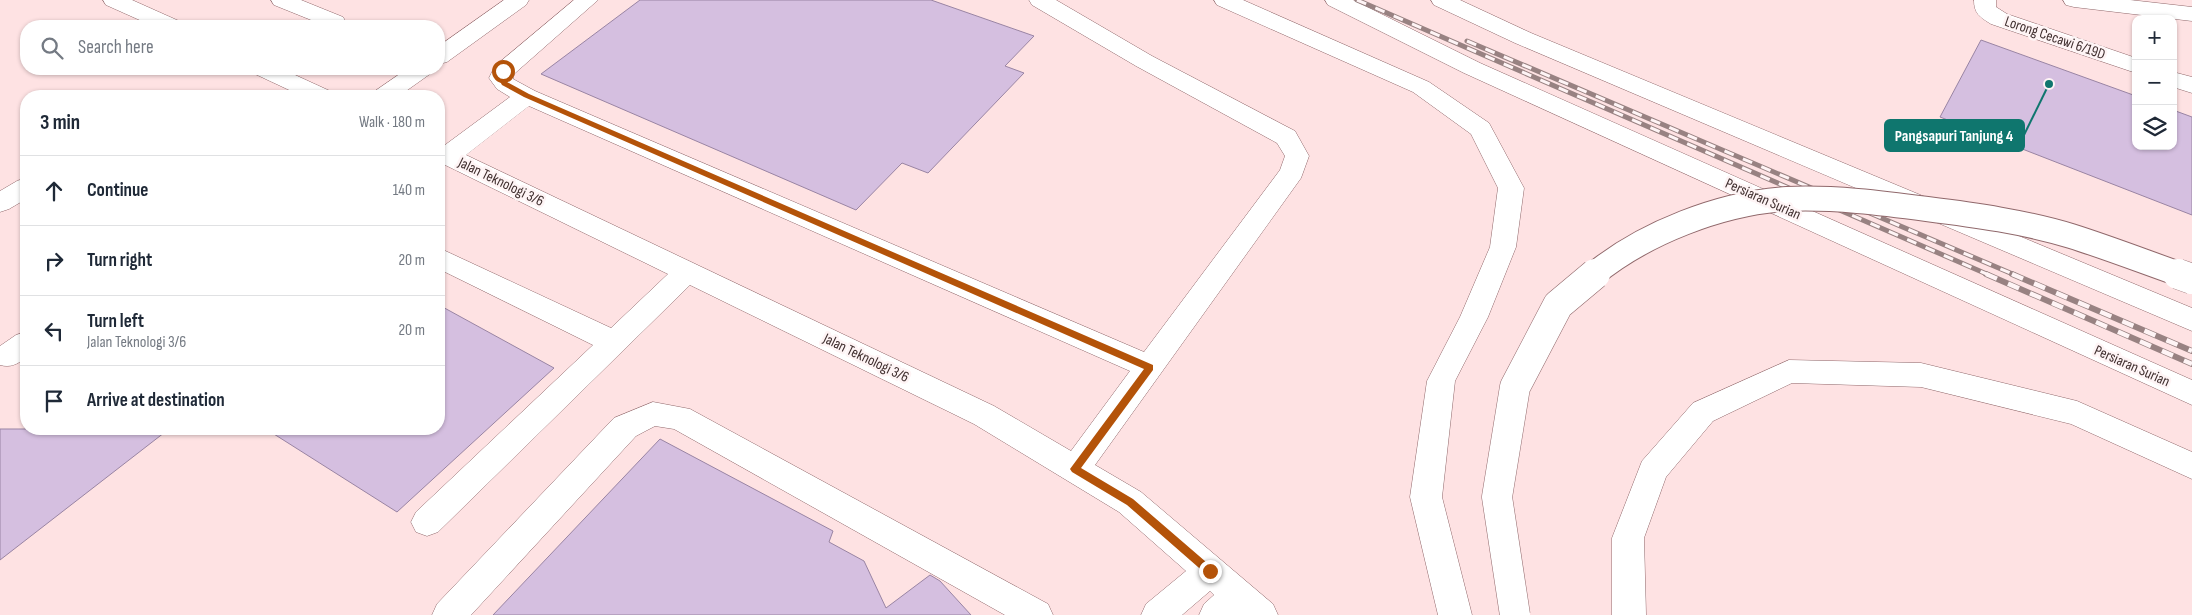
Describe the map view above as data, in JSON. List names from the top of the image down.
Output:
{
  "streets": {
    "main road": ["Lorong Cecawi 6/19D", "Jalan Teknologi 3/6", "Persiaran Surian"]
  },
  "places": ["Pangsapuri Tanjung 4"],
  "page": {
    "map_buttons": ["+", "−"],
    "search": "Search here",
    "heading": ["3 min", "Walk · 180 m"],
    "list": [
      ["Continue", "140 m"],
      ["Turn right", "20 m"],
      ["Turn left", "Jalan Teknologi 3/6", "20 m"],
      "Arrive at destination"
    ]
  }
}
